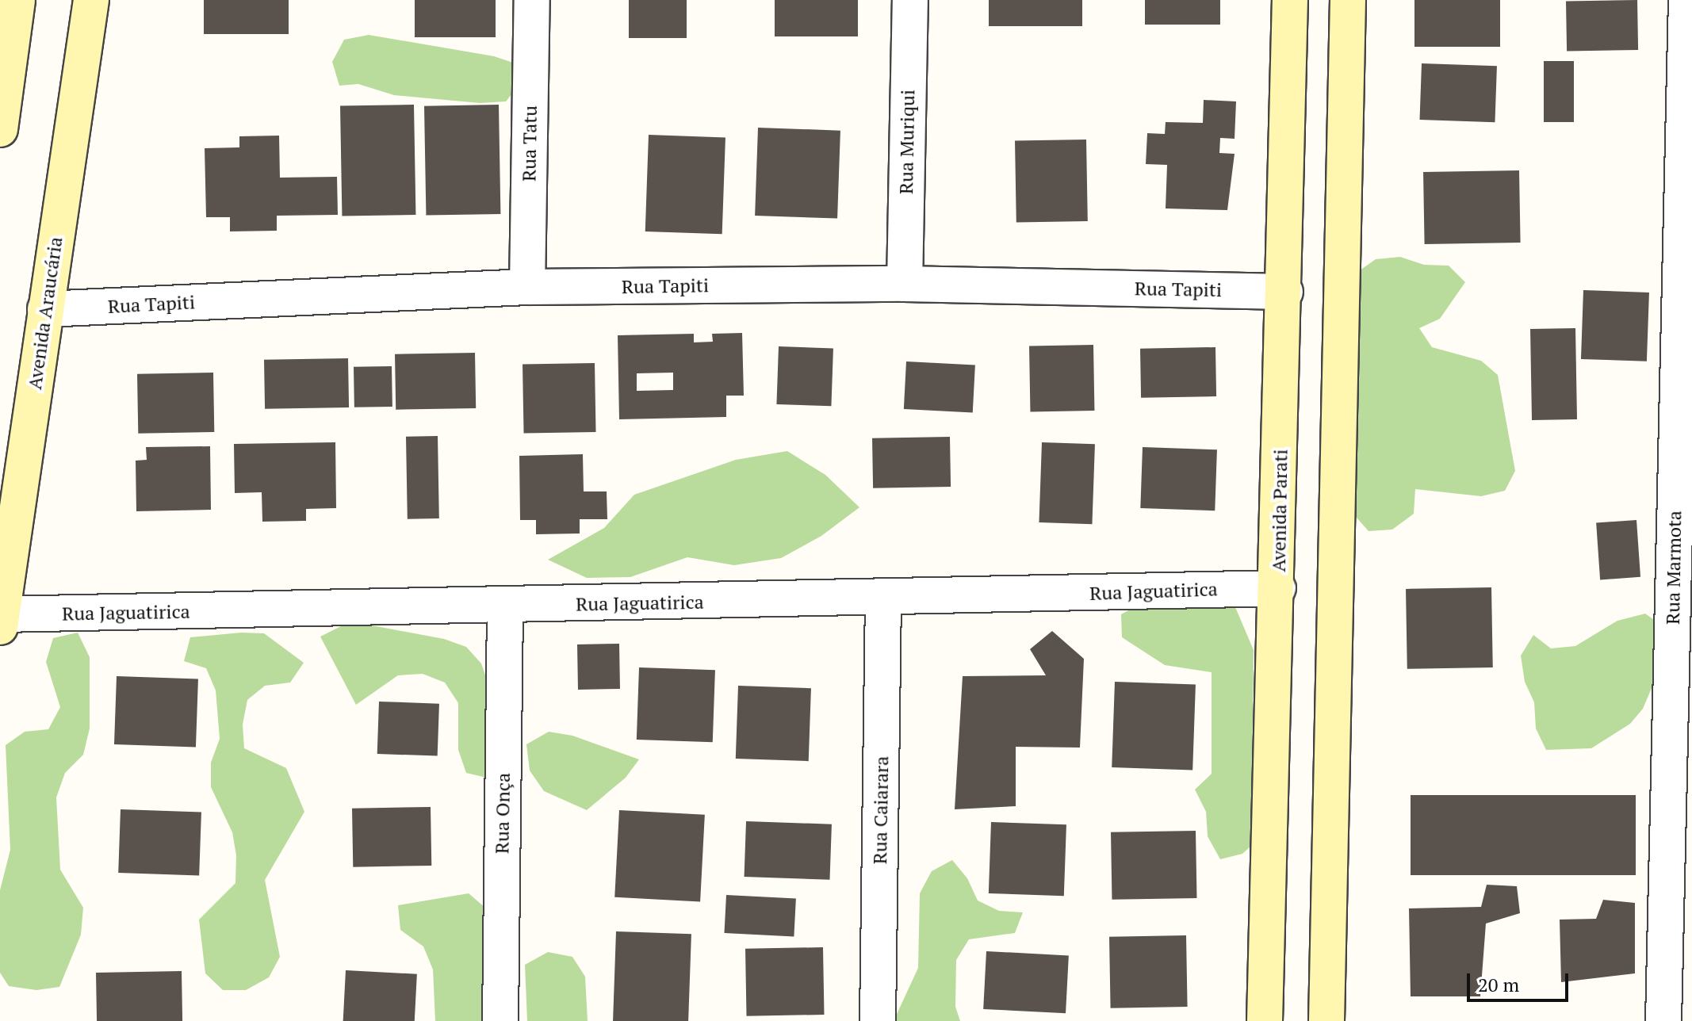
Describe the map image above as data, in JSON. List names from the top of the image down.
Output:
{
  "streets": {
    "street": [
      "Rua Muriqui",
      "Rua Tatu",
      "Rua Tapiti",
      "Avenida Araucária",
      "Avenida Parati",
      "Rua Marmota",
      "Rua Jaguatirica",
      "Rua Caiarara",
      "Rua Onça"
    ]
  },
  "crossings": [
    ["Rua Muriqui", "Rua Tapiti"],
    ["Rua Tatu", "Rua Tapiti"],
    ["Rua Tapiti", "Avenida Araucária"],
    ["Rua Tapiti", "Avenida Parati"],
    ["Avenida Araucária", "Rua Jaguatirica"],
    ["Avenida Parati", "Rua Jaguatirica"],
    ["Rua Jaguatirica", "Rua Caiarara"],
    ["Rua Jaguatirica", "Rua Onça"]
  ],
  "scale_bar": "20 m"
}
